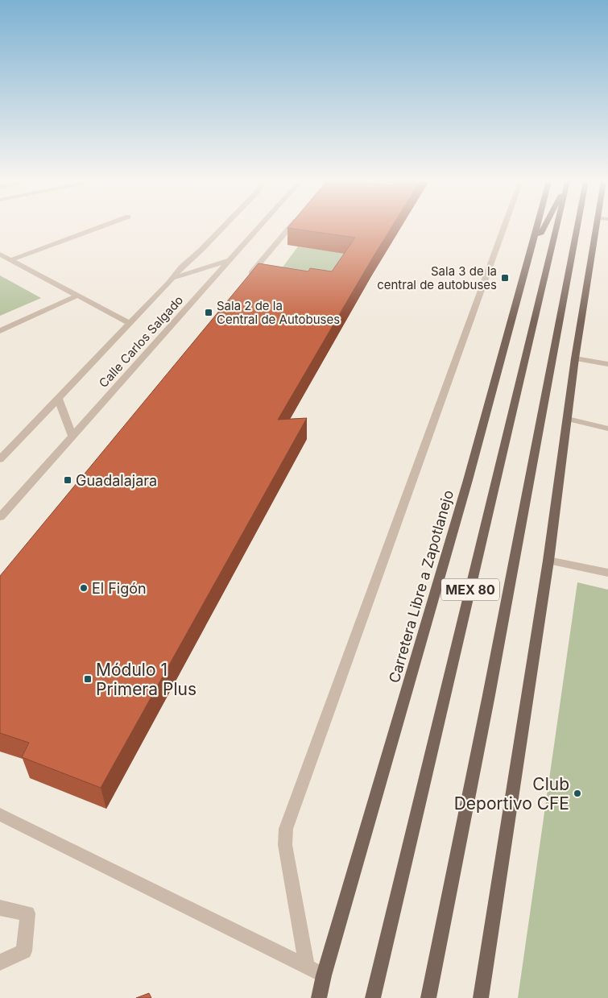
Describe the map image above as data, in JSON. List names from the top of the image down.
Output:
{
  "streets": {
    "main road": ["Carretera Libre a Zapotlanejo", "MEX 80"],
    "street": ["Calle Carlos Salgado"]
  },
  "places": {
    "transit": [
      "Sala 3 de la central de autobuses",
      "Sala 2 de la Central de Autobuses",
      "Guadalajara",
      "Módulo 1 Primera Plus"
    ],
    "other": ["El Figón", "Club Deportivo CFE"]
  }
}
